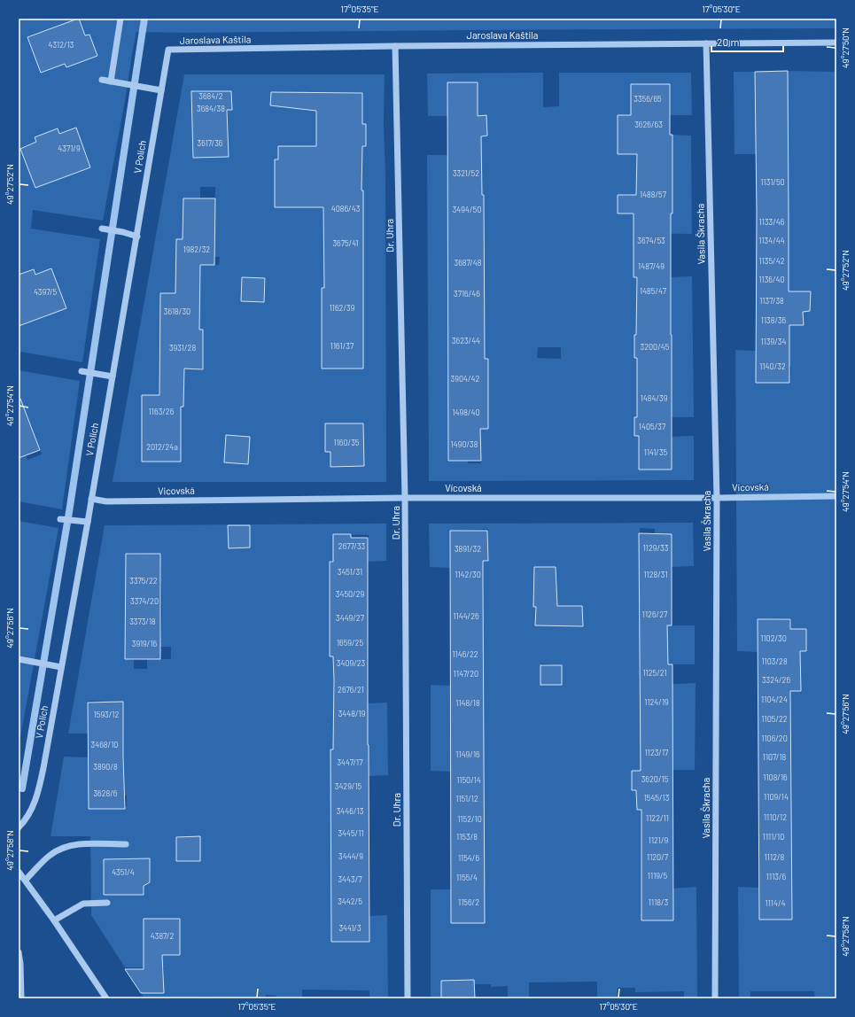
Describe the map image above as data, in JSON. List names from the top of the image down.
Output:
{
  "streets": {
    "street": [
      "Jaroslava Kaštila",
      "V Polích",
      "Vasila Škracha",
      "Dr. Uhra",
      "Vícovská"
    ]
  },
  "crossings": [
    ["Jaroslava Kaštila", "V Polích"],
    ["Jaroslava Kaštila", "Vasila Škracha"],
    ["Jaroslava Kaštila", "Dr. Uhra"],
    ["V Polích", "Vícovská"],
    ["Vasila Škracha", "Vícovská"],
    ["Dr. Uhra", "Vícovská"]
  ],
  "house_numbers": [
    "4312/13",
    "3684/2",
    "3356/65",
    "3684/38",
    "3626/63",
    "3617/36",
    "4371/9",
    "3321/52",
    "1131/50",
    "1488/57",
    "4086/43",
    "3494/50",
    "1133/46",
    "3674/53",
    "1134/44",
    "3675/41",
    "1982/32",
    "1135/42",
    "3687/48",
    "1487/49",
    "1136/40",
    "1485/47",
    "4397/5",
    "3716/46",
    "1137/38",
    "1162/39",
    "3618/30",
    "1138/36",
    "3623/44",
    "1139/34",
    "1161/37",
    "3200/45",
    "3931/28",
    "1140/32",
    "3904/42",
    "1484/39",
    "1163/26",
    "1498/40",
    "1405/37",
    "1160/35",
    "1490/38",
    "2012/24a",
    "1141/35",
    "2677/33",
    "1129/33",
    "3891/32",
    "3451/31",
    "1142/30",
    "1128/31",
    "3375/22",
    "3450/29",
    "3374/20",
    "1126/27",
    "1144/26",
    "3449/27",
    "3373/18",
    "1102/30",
    "1659/25",
    "3919/16",
    "1146/22",
    "1103/28",
    "3409/23",
    "1125/21",
    "1147/20",
    "3324/26",
    "2676/21",
    "1104/24",
    "1124/19",
    "1148/18",
    "3448/19",
    "1593/12",
    "1105/22",
    "1106/20",
    "3468/10",
    "1123/17",
    "1149/16",
    "1107/18",
    "3447/17",
    "3890/8",
    "1108/16",
    "3620/15",
    "1150/14",
    "3429/15",
    "3628/6",
    "1109/14",
    "1545/13",
    "1151/12",
    "3446/13",
    "1110/12",
    "1122/11",
    "1152/10",
    "3445/11",
    "1153/8",
    "1111/10",
    "1121/9",
    "3444/9",
    "1120/7",
    "1112/8",
    "1154/6",
    "4351/4",
    "1119/5",
    "1113/6",
    "1155/4",
    "3443/7",
    "3442/5",
    "1156/2",
    "1118/3",
    "1114/4",
    "3441/3",
    "4387/2"
  ],
  "scale_bar": "20 m",
  "coordinates": [
    "17°05'35\"E",
    "17°05'30\"E",
    "49°27'50\"N",
    "49°27'52\"N",
    "49°27'54\"N",
    "49°27'56\"N",
    "49°27'58\"N"
  ]
}
